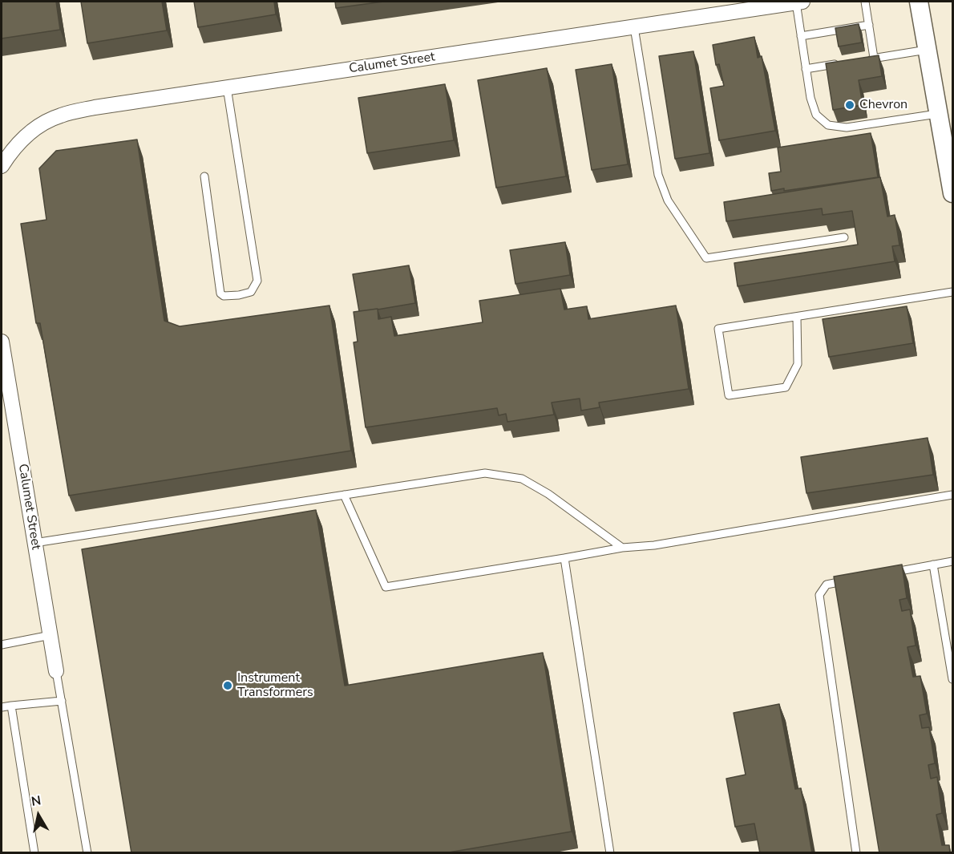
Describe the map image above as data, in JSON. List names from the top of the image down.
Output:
{
  "streets": {
    "street": ["Calumet Street"]
  },
  "places": ["Chevron", "Instrument Transformers"],
  "north": "top"
}
